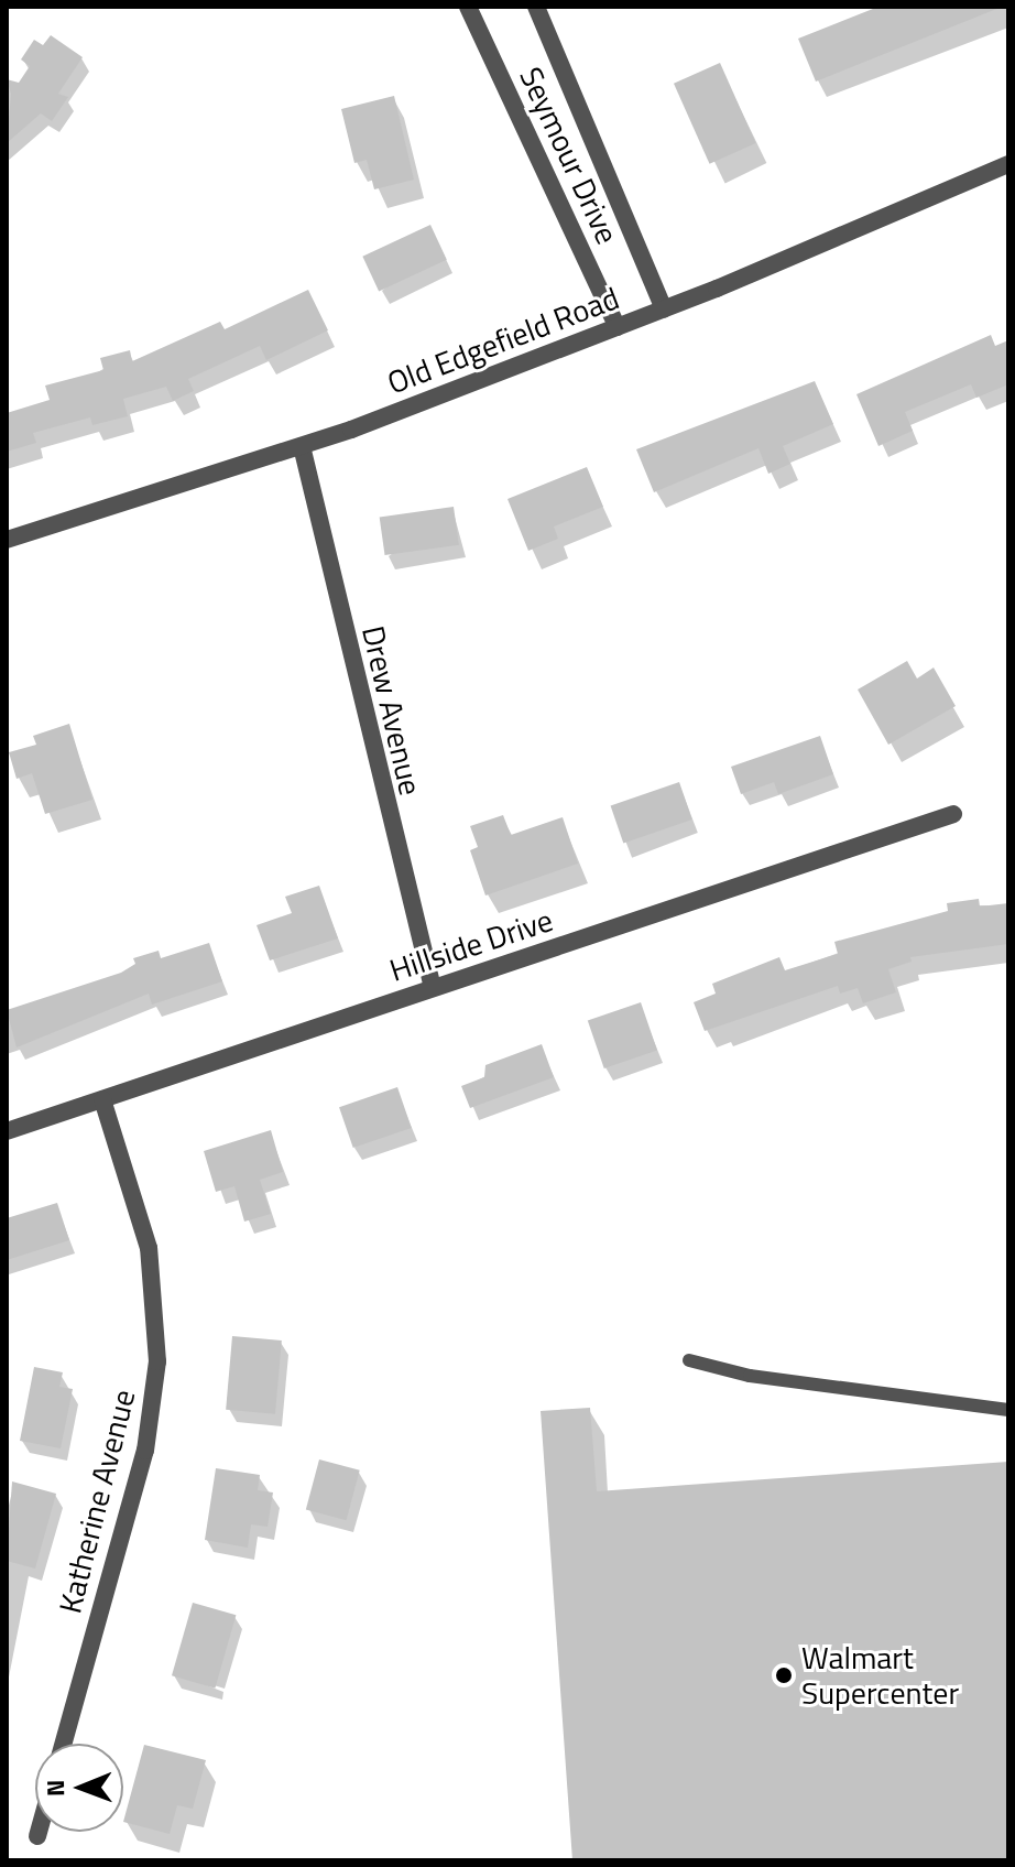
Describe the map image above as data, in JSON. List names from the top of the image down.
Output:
{
  "streets": {
    "street": [
      "Seymour Drive",
      "Old Edgefield Road",
      "Drew Avenue",
      "Hillside Drive",
      "Katherine Avenue"
    ]
  },
  "crossings": [
    ["Seymour Drive", "Old Edgefield Road"],
    ["Old Edgefield Road", "Drew Avenue"],
    ["Drew Avenue", "Hillside Drive"],
    ["Hillside Drive", "Katherine Avenue"]
  ],
  "places": ["Walmart Supercenter"],
  "north": "left"
}
